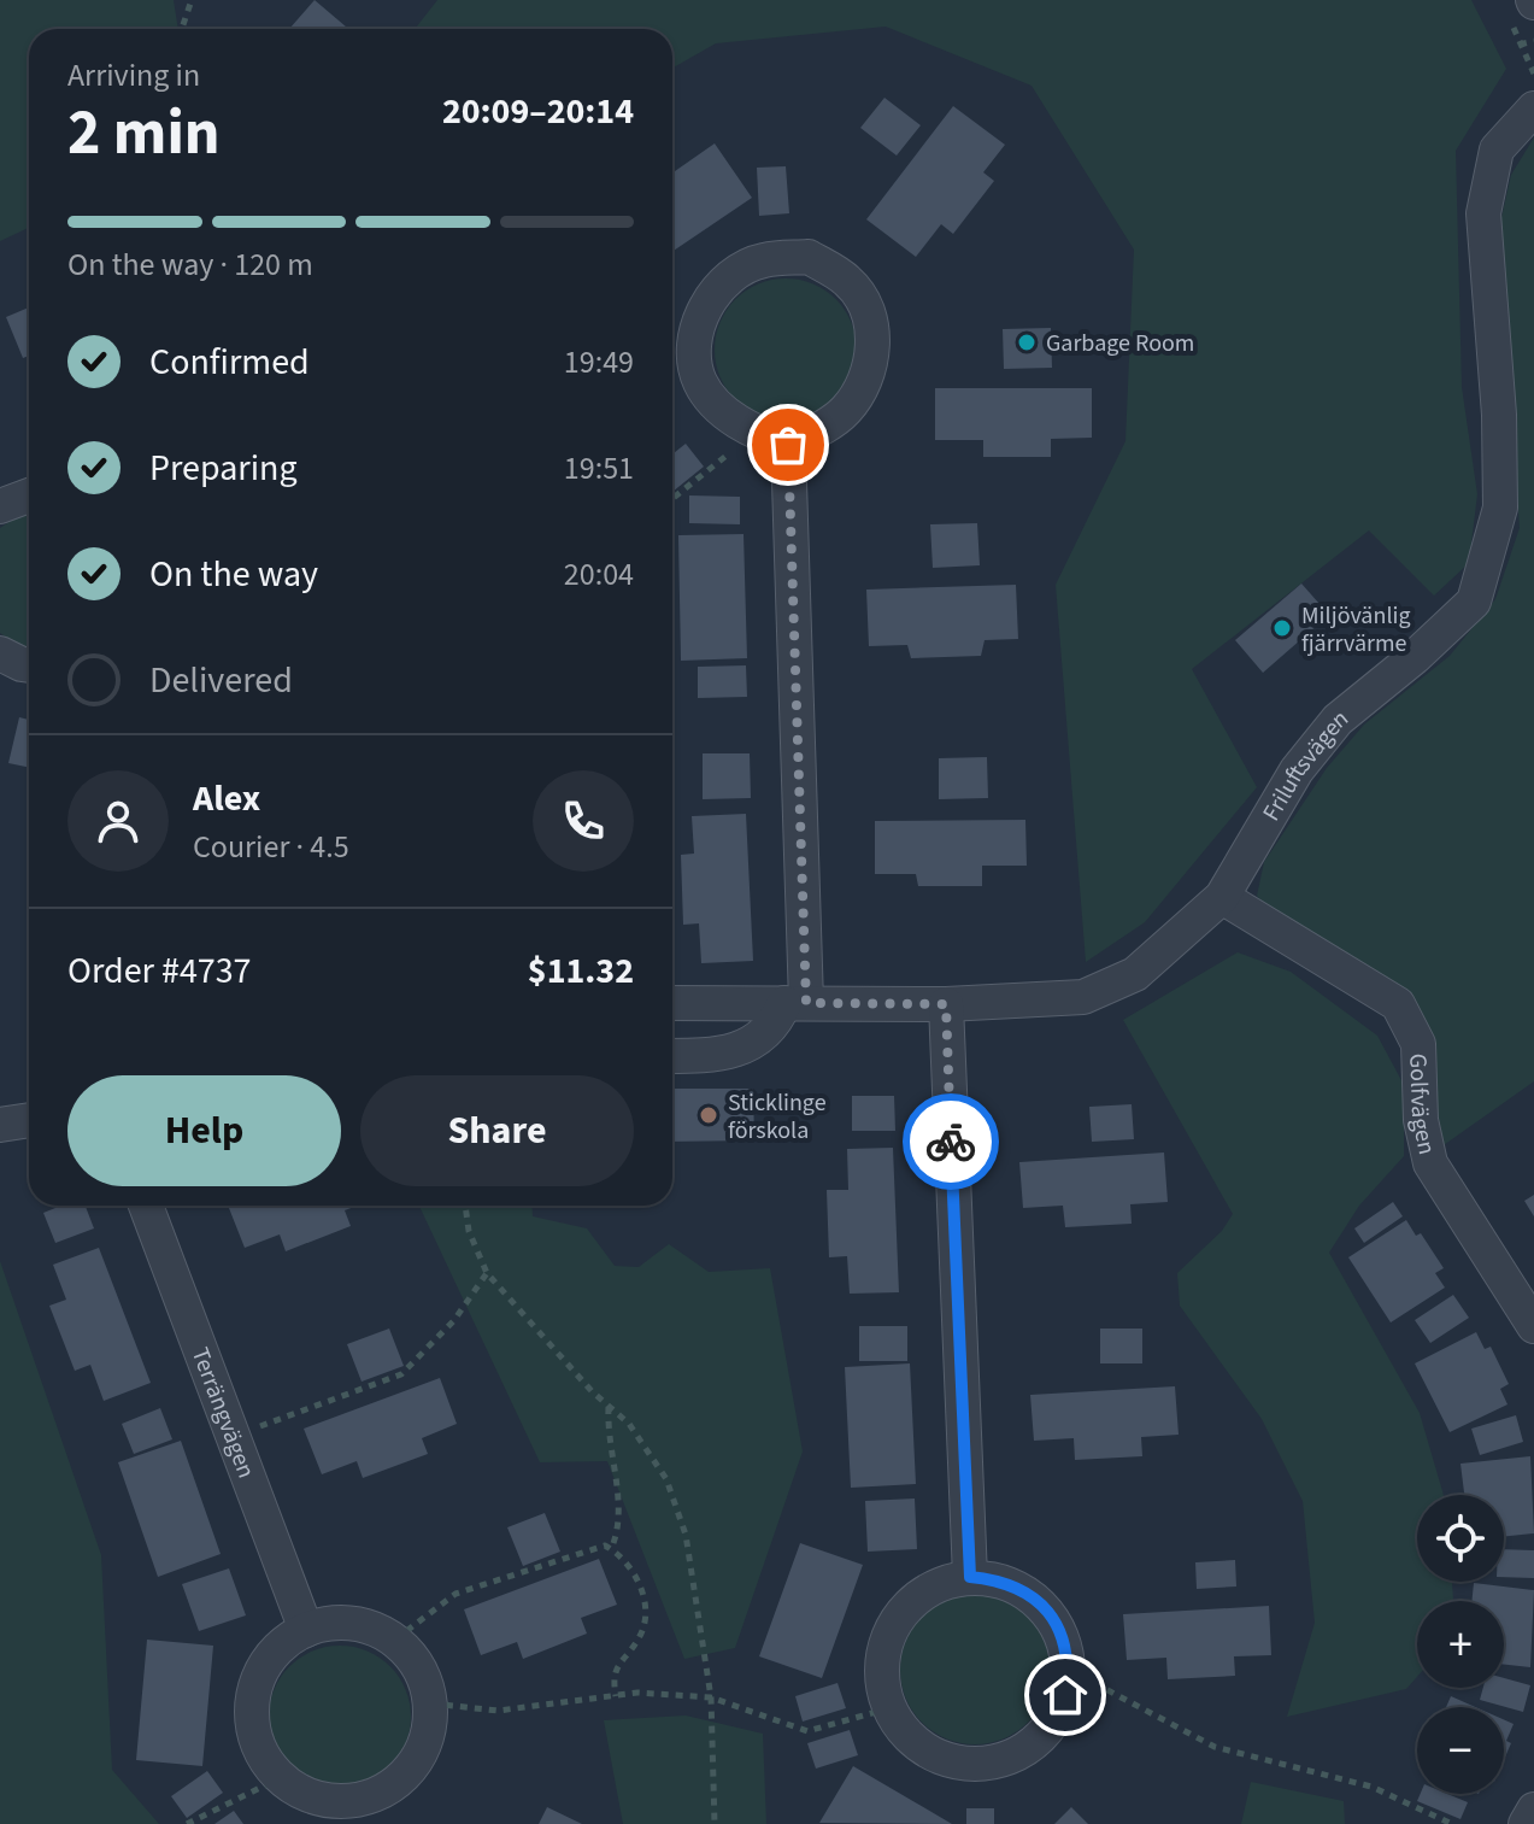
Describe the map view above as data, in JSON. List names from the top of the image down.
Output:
{
  "streets": {
    "street": ["Friluftsvägen", "Golfvägen", "Terrängvägen"]
  },
  "crossings": [
    ["Friluftsvägen", "Golfvägen"]
  ],
  "places": ["Garbage Room", "Miljövänlig fjärrvärme", "Sticklinge förskola"],
  "page": {
    "heading": ["2 min", "Arriving in", "20:09–20:14"],
    "panel": [
      "Alex",
      "Courier · 4.5",
      "Order #4737",
      "$11.32"
    ],
    "bar": "On the way · 120 m",
    "list": [
      ["Confirmed", "19:49"],
      ["Preparing", "19:51"],
      ["On the way", "20:04"],
      "Delivered"
    ],
    "buttons": ["Help", "Share"],
    "map_buttons": ["+", "−"]
  }
}
